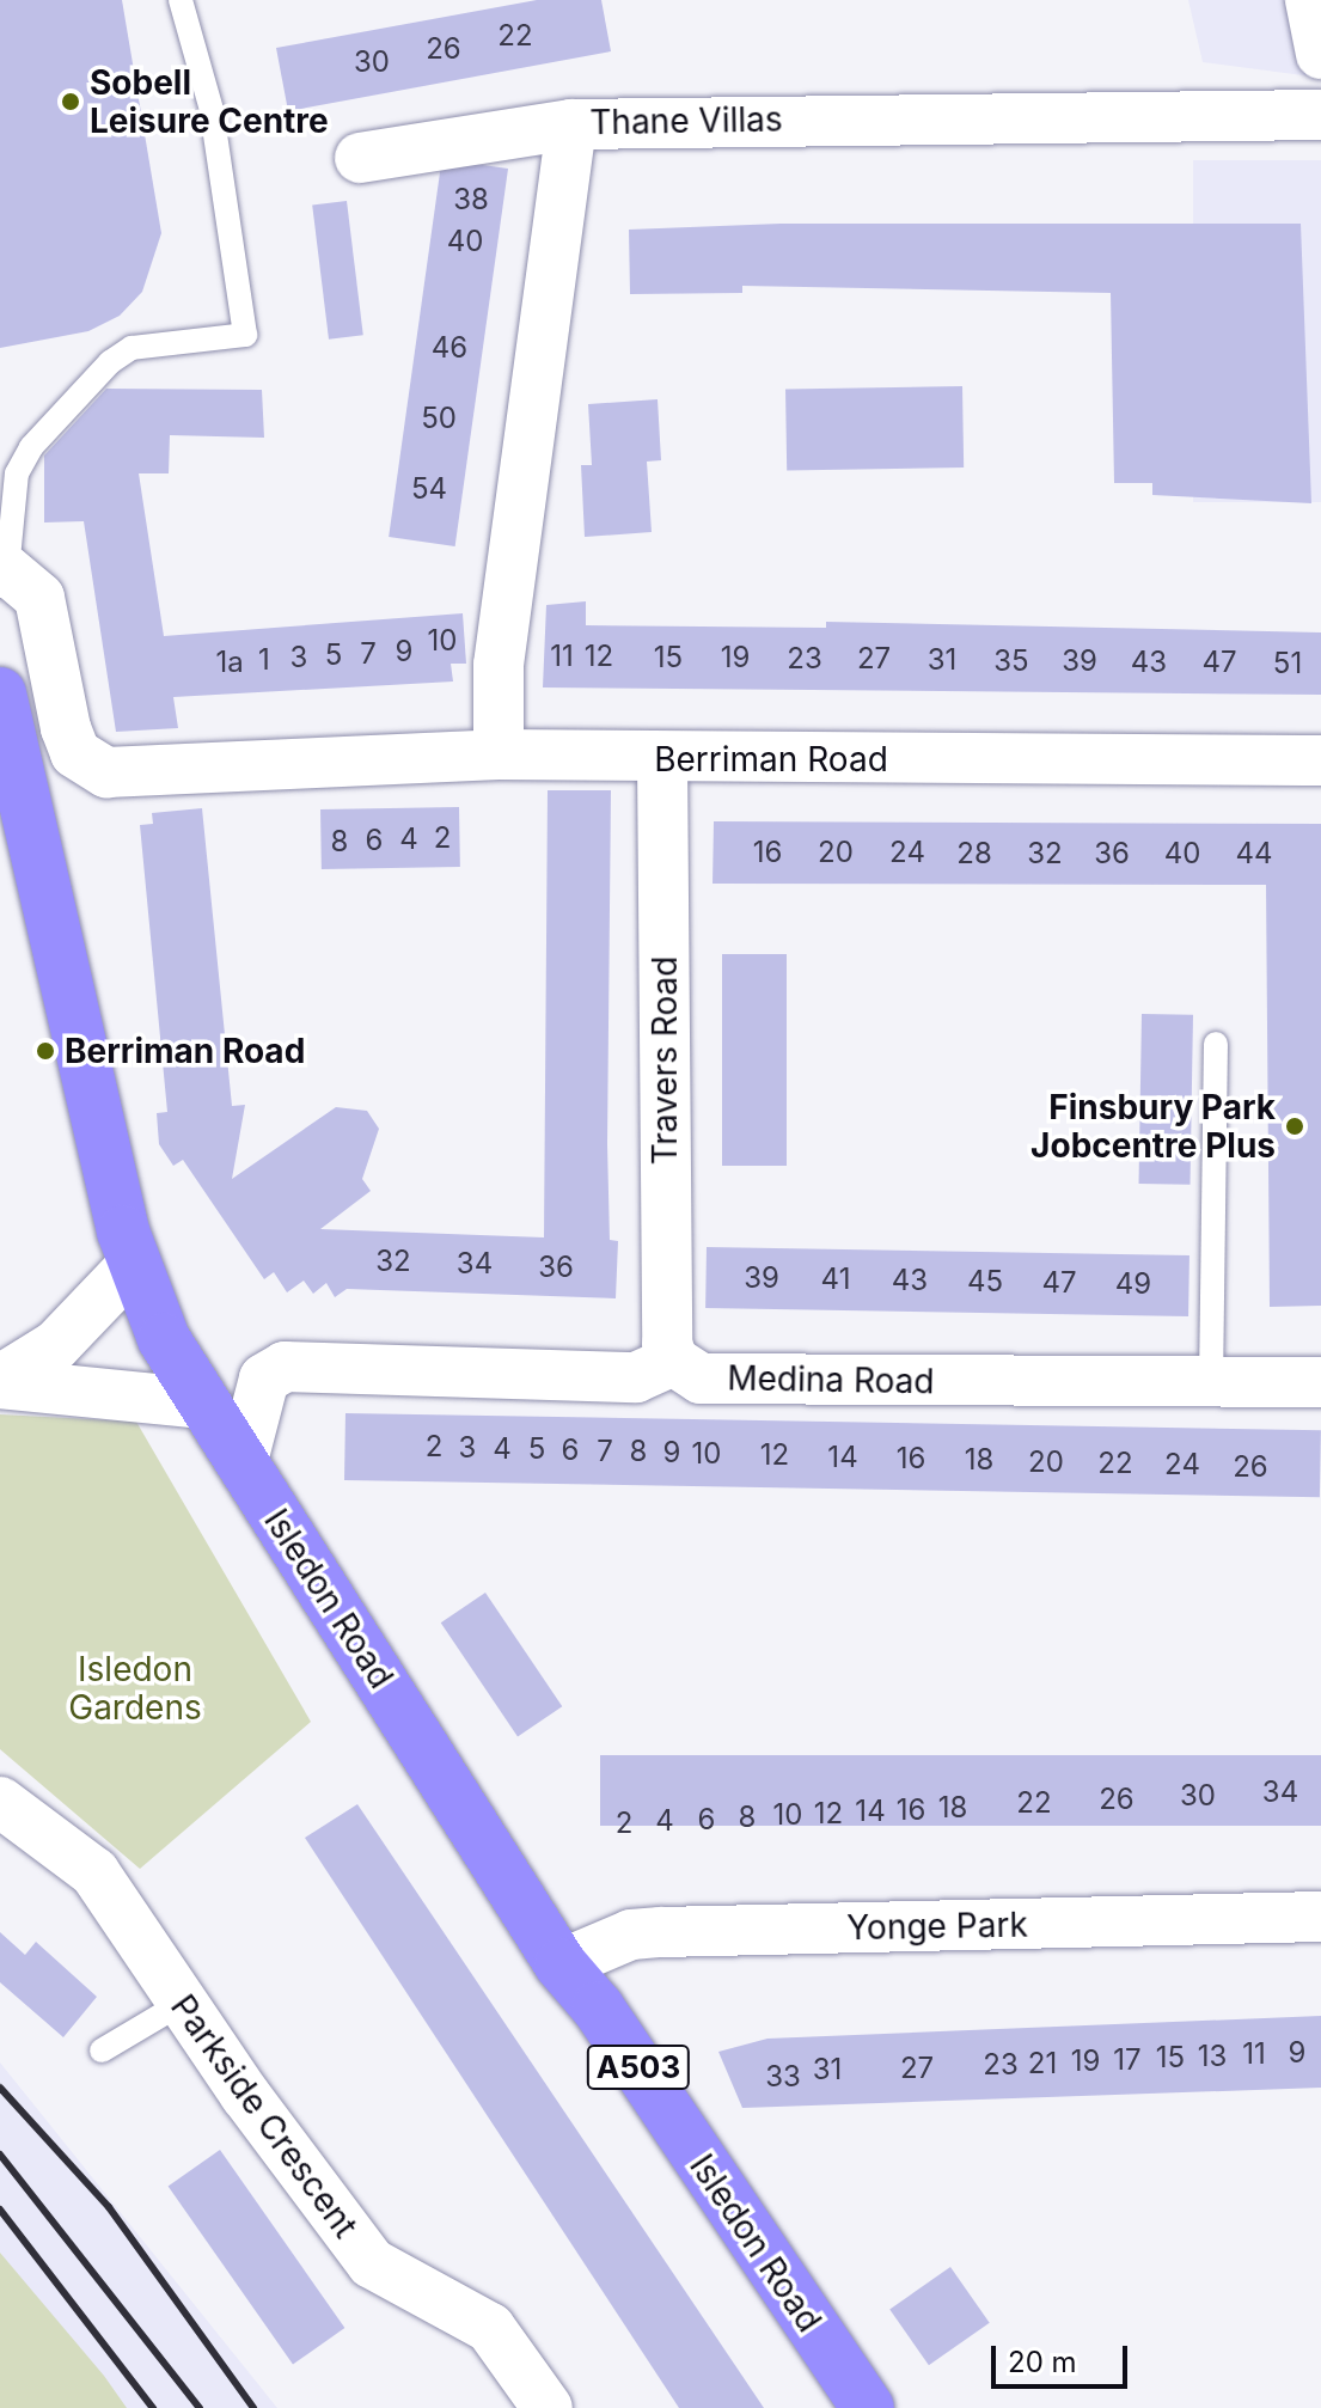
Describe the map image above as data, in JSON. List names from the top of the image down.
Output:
{
  "streets": {
    "highway": ["Isledon Road", "A503"],
    "street": [
      "Thane Villas",
      "Berriman Road",
      "Travers Road",
      "Medina Road",
      "Yonge Park",
      "Parkside Crescent"
    ]
  },
  "crossings": [
    ["Thane Villas", "Berriman Road"],
    ["Berriman Road", "Travers Road"],
    ["Travers Road", "Medina Road"],
    ["Isledon Road", "Yonge Park"]
  ],
  "parks": ["Isledon Gardens"],
  "places": ["Sobell Leisure Centre", "Berriman Road", "Finsbury Park Jobcentre Plus"],
  "house_numbers": [
    "22",
    "26",
    "30",
    "38",
    "40",
    "46",
    "50",
    "54",
    "10",
    "9",
    "7",
    "5",
    "11",
    "12",
    "3",
    "15",
    "19",
    "23",
    "27",
    "1",
    "31",
    "35",
    "39",
    "1a",
    "43",
    "47",
    "51",
    "2",
    "4",
    "6",
    "8",
    "16",
    "20",
    "24",
    "28",
    "32",
    "36",
    "40",
    "44",
    "32",
    "34",
    "36",
    "39",
    "41",
    "43",
    "45",
    "47",
    "49",
    "2",
    "3",
    "4",
    "5",
    "6",
    "7",
    "8",
    "9",
    "10",
    "12",
    "14",
    "16",
    "18",
    "20",
    "22",
    "24",
    "26",
    "34",
    "30",
    "26",
    "22",
    "18",
    "16",
    "14",
    "12",
    "10",
    "8",
    "6",
    "4",
    "2",
    "9",
    "11",
    "13",
    "15",
    "17",
    "19",
    "21",
    "23",
    "27",
    "31",
    "33"
  ],
  "scale_bar": "20 m"
}
